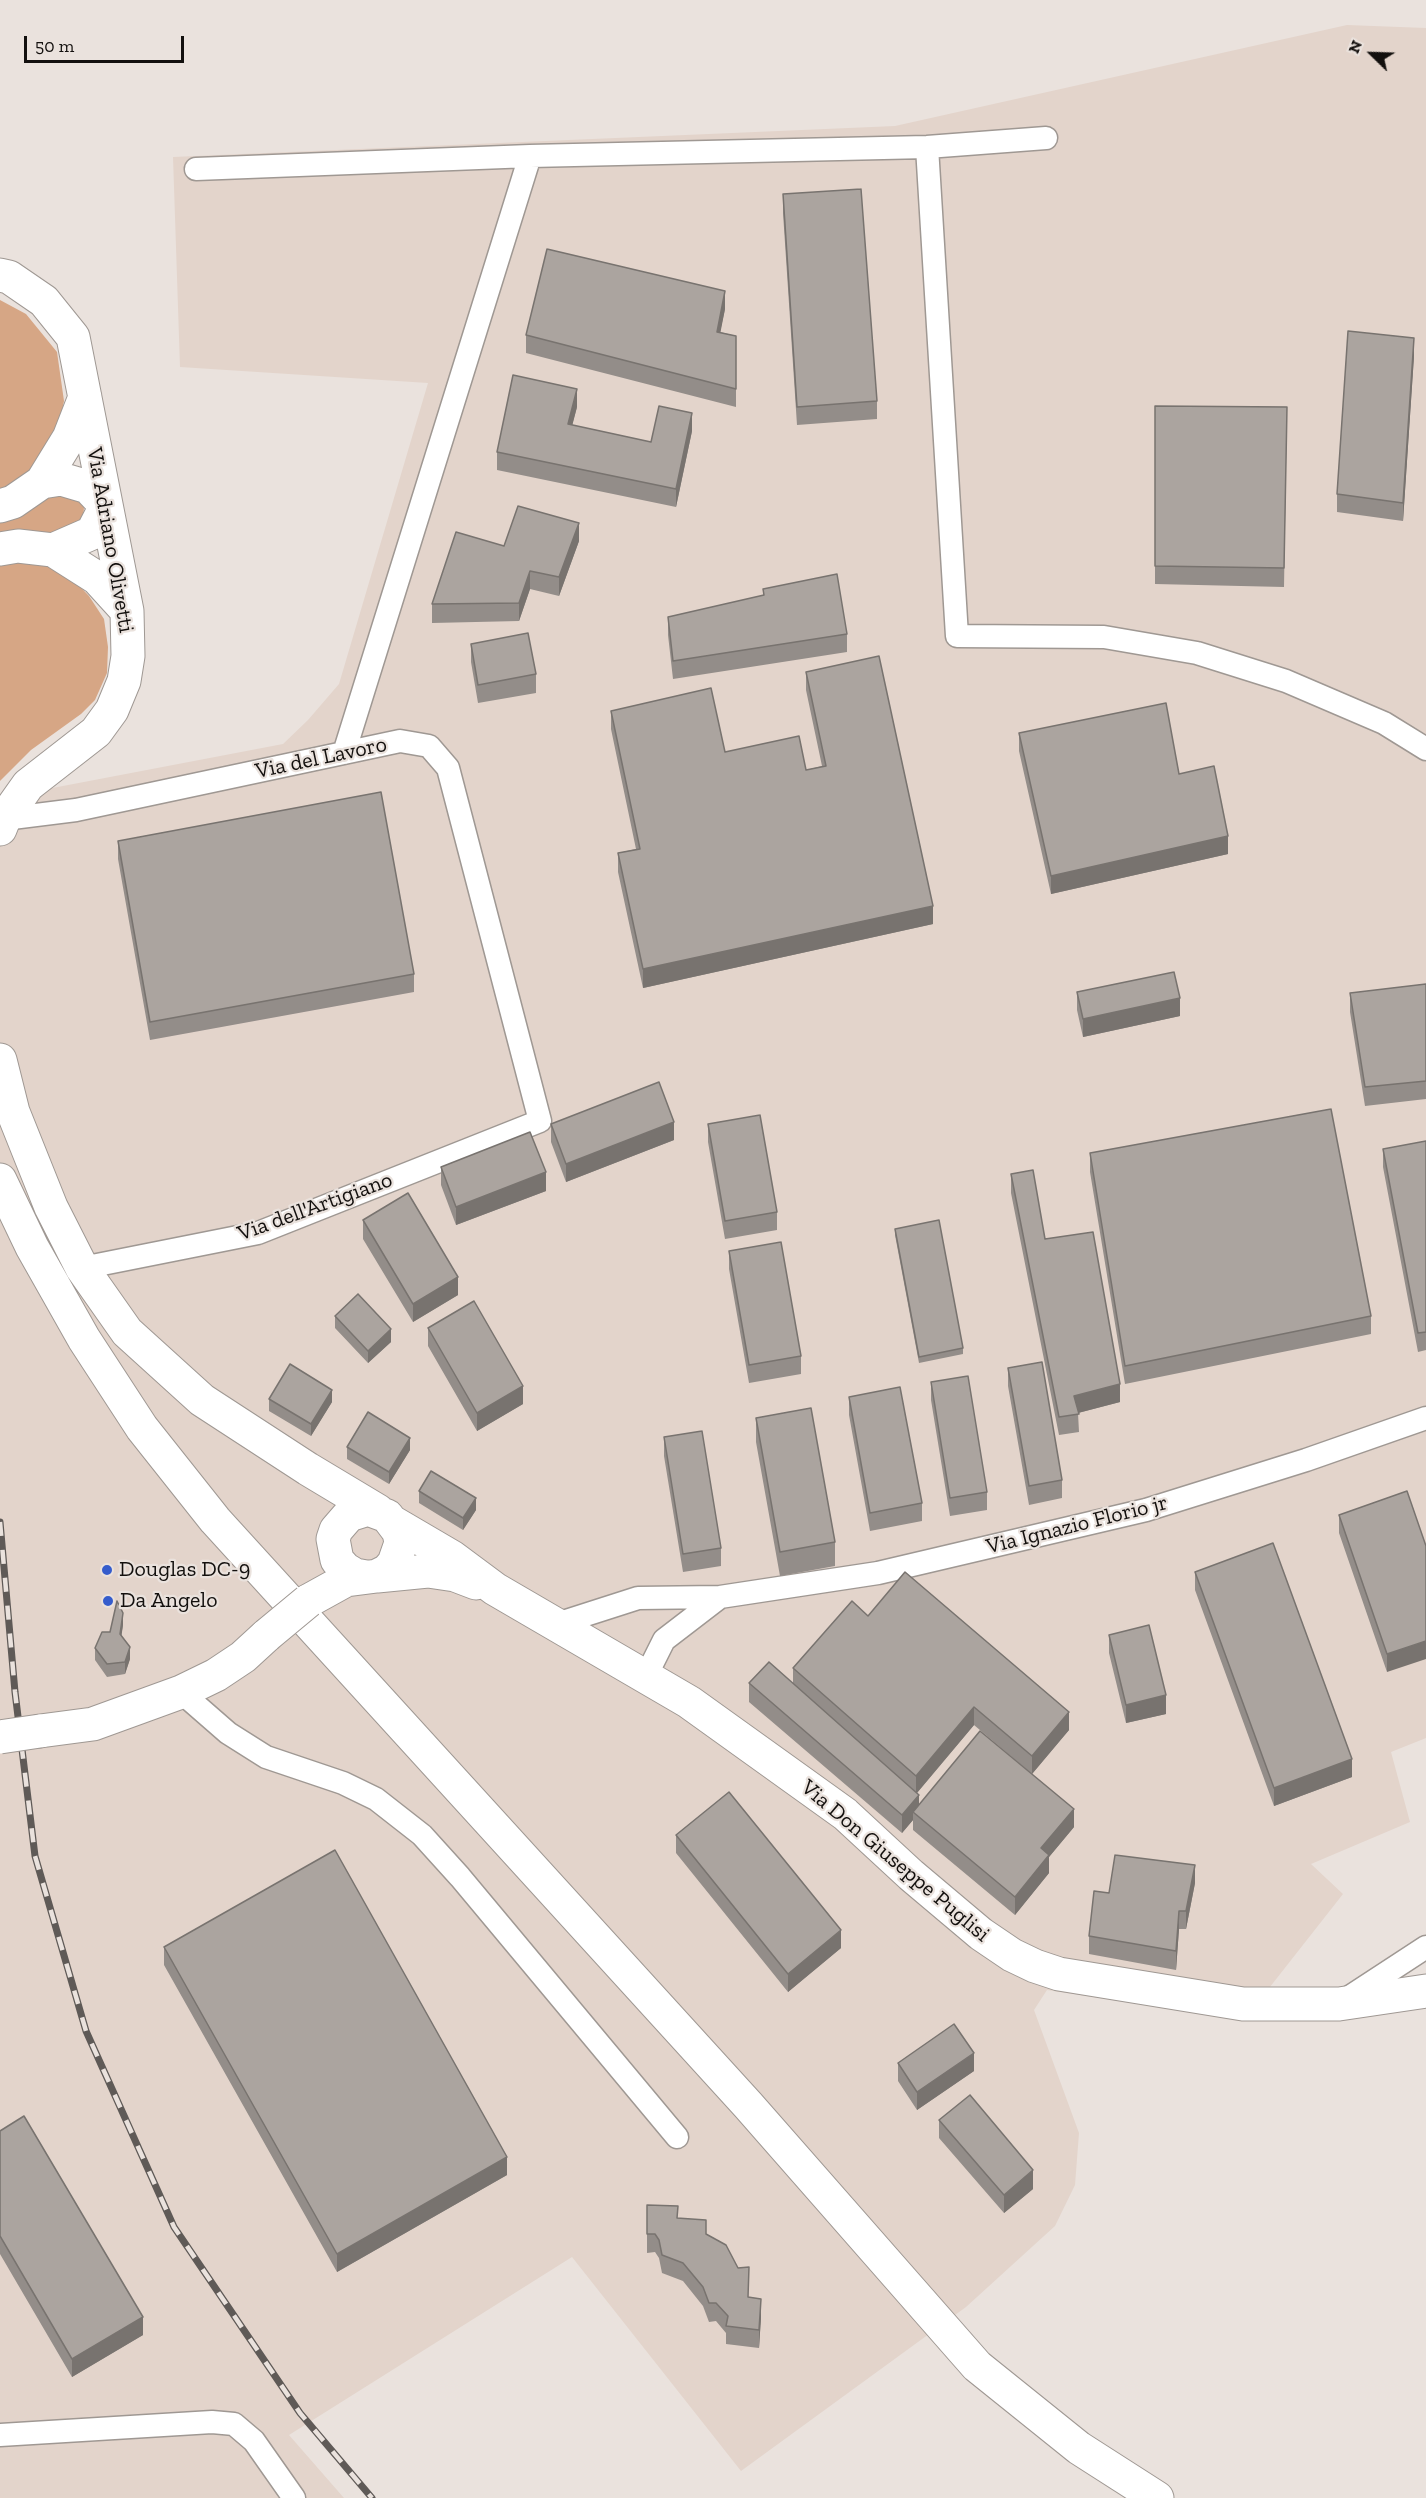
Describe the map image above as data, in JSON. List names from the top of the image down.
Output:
{
  "streets": {
    "main road": ["Via Adriano Olivetti", "Via Don Giuseppe Puglisi"],
    "street": ["Via del Lavoro", "Via dell'Artigiano", "Via Ignazio Florio jr"]
  },
  "crossings": [
    ["Via Adriano Olivetti", "Via del Lavoro"],
    ["Via del Lavoro", "Via dell'Artigiano"],
    ["Via Ignazio Florio jr", "Via Don Giuseppe Puglisi"]
  ],
  "places": ["Douglas DC-9", "Da Angelo"],
  "scale_bar": "50 m",
  "north": "top left"
}
